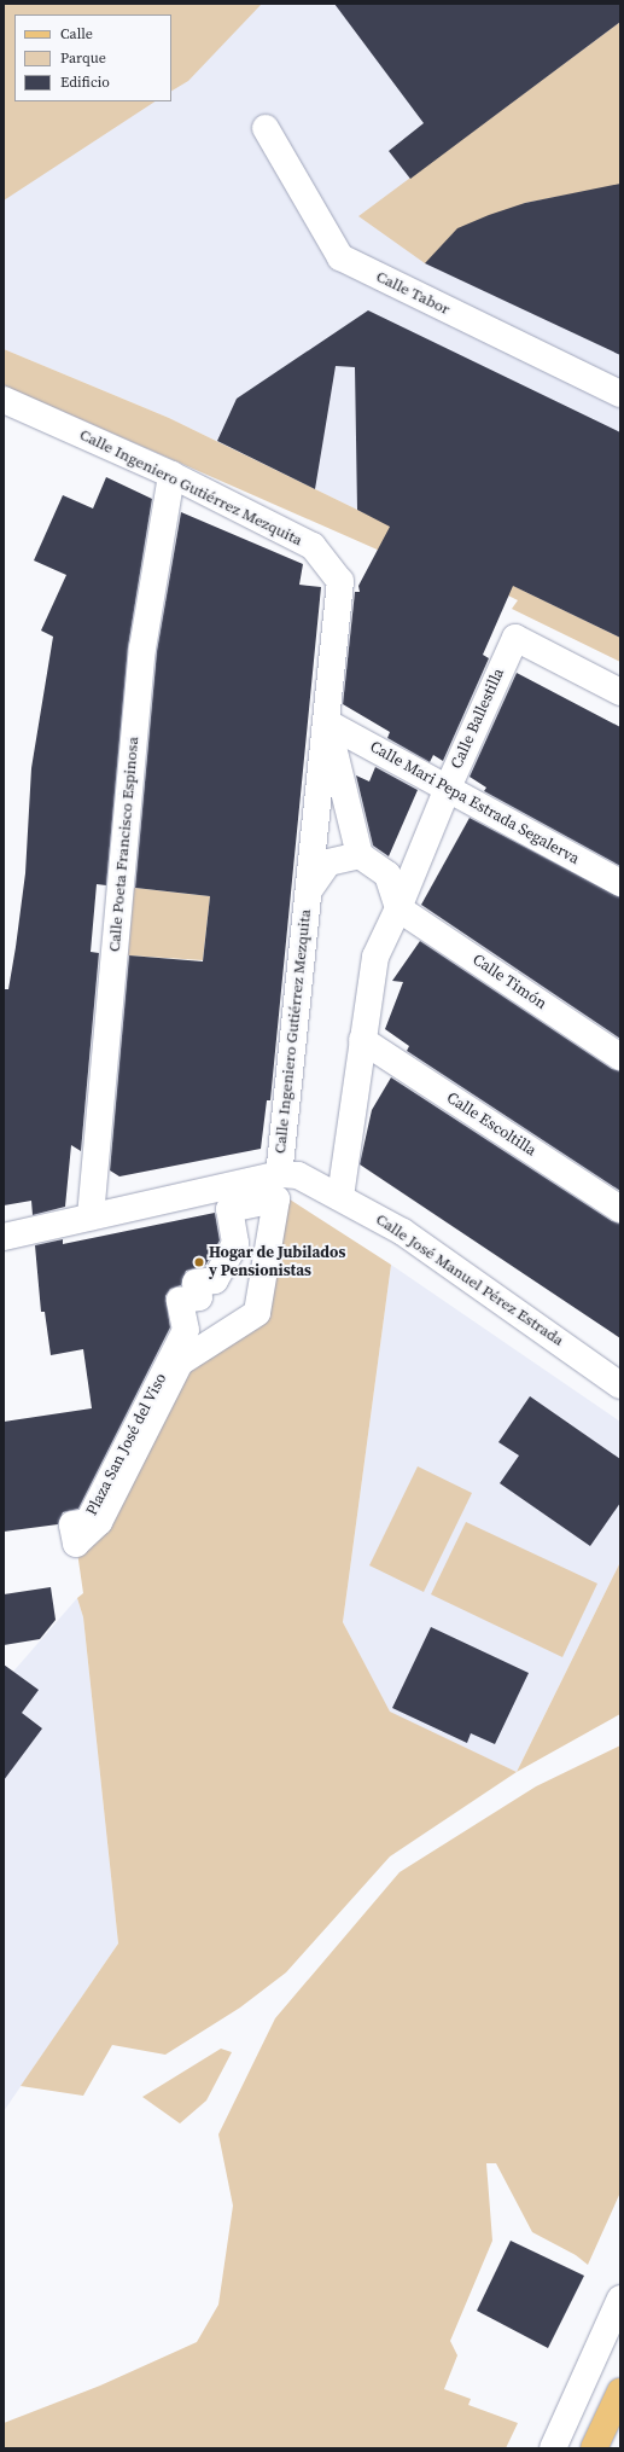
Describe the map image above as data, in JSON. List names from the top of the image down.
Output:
{
  "streets": {
    "street": [
      "Calle Tabor",
      "Calle Ingeniero Gutiérrez Mezquita",
      "Calle Ballestilla",
      "Calle Mari Pepa Estrada Segalerva",
      "Calle Poeta Francisco Espinosa",
      "Calle Timón",
      "Calle Escoltilla",
      "Calle José Manuel Pérez Estrada",
      "Plaza San José del Viso"
    ]
  },
  "crossings": [
    ["Calle Ingeniero Gutiérrez Mezquita", "Calle Mari Pepa Estrada Segalerva"],
    ["Calle Ingeniero Gutiérrez Mezquita", "Calle Poeta Francisco Espinosa"],
    ["Calle Ingeniero Gutiérrez Mezquita", "Calle José Manuel Pérez Estrada"],
    ["Calle Ingeniero Gutiérrez Mezquita", "Plaza San José del Viso"],
    ["Calle Ballestilla", "Calle Mari Pepa Estrada Segalerva"],
    ["Calle Ballestilla", "Calle Timón"],
    ["Calle Poeta Francisco Espinosa", "Calle José Manuel Pérez Estrada"],
    ["Calle José Manuel Pérez Estrada", "Plaza San José del Viso"]
  ],
  "places": ["Hogar de Jubilados y Pensionistas"],
  "legend": ["Calle", "Parque", "Edificio"]
}
